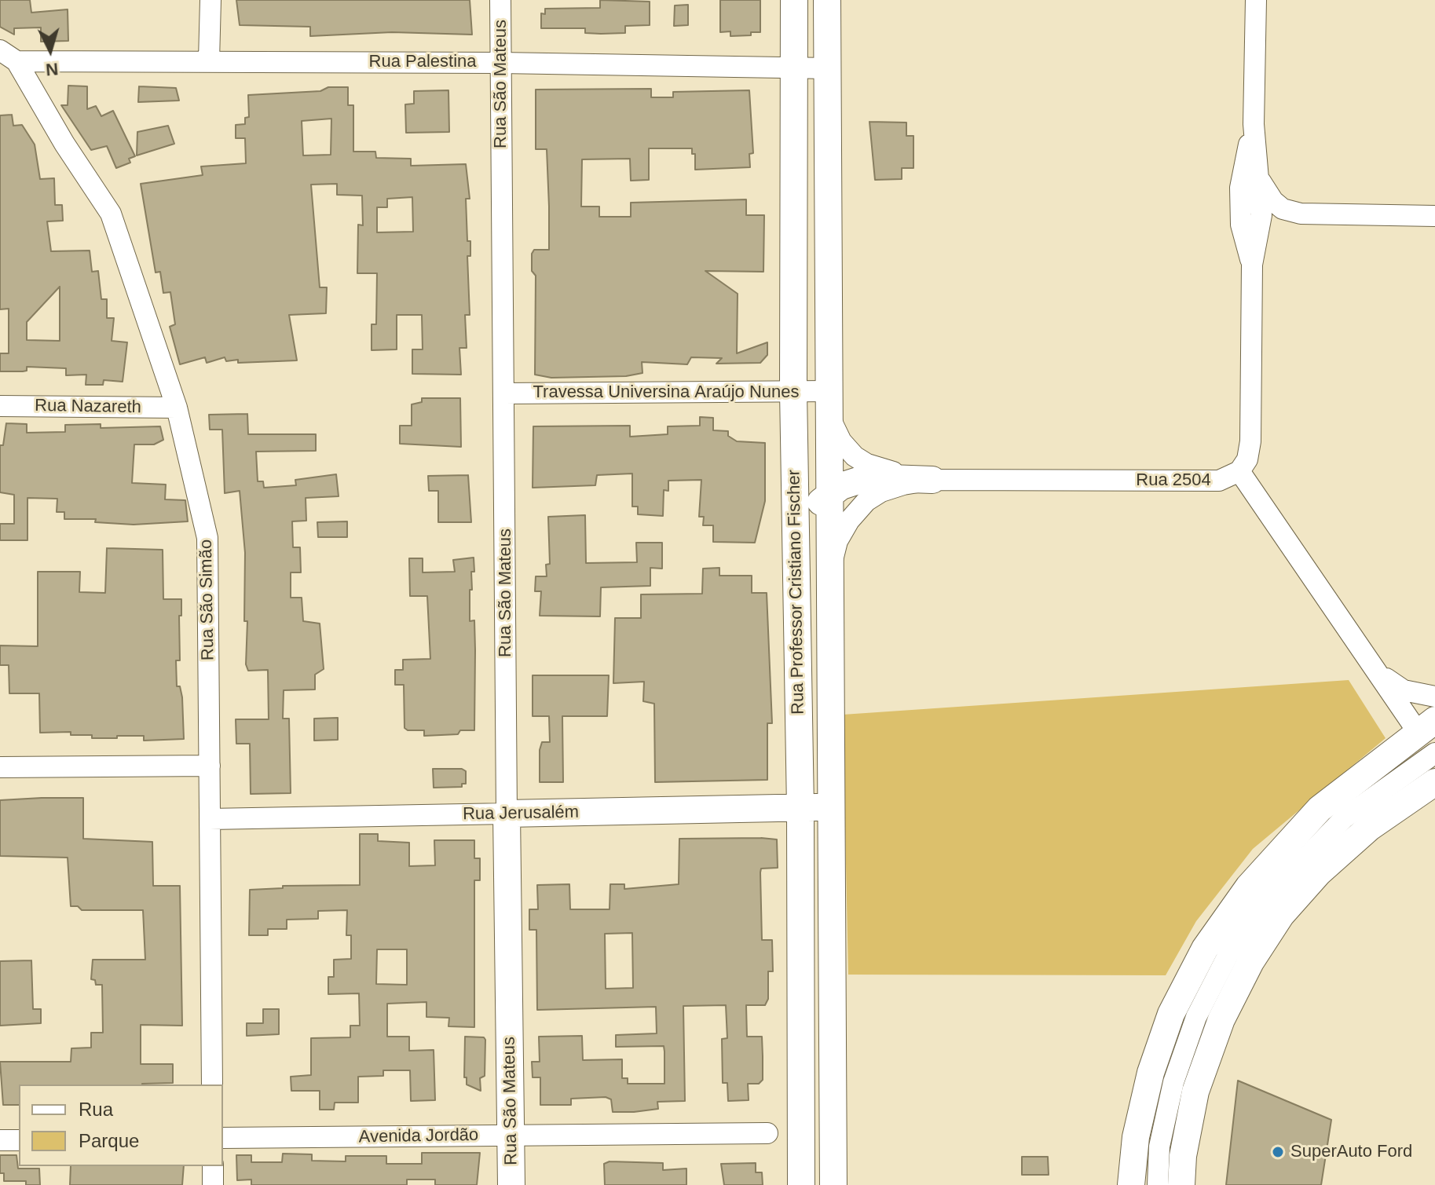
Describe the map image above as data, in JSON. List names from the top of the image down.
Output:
{
  "streets": {
    "main road": ["Rua São Mateus", "Rua Professor Cristiano Fischer", "Rua Jerusalém"],
    "street": [
      "Rua Palestina",
      "Travessa Universina Araújo Nunes",
      "Rua Nazareth",
      "Rua 2504",
      "Rua São Simão",
      "Avenida Jordão"
    ]
  },
  "crossings": [
    ["Rua Palestina", "Rua São Mateus"],
    ["Rua Palestina", "Rua Professor Cristiano Fischer"],
    ["Rua Palestina", "Rua São Simão"],
    ["Rua São Mateus", "Travessa Universina Araújo Nunes"],
    ["Rua São Mateus", "Rua Jerusalém"],
    ["Rua São Mateus", "Avenida Jordão"],
    ["Travessa Universina Araújo Nunes", "Rua 2504"],
    ["Travessa Universina Araújo Nunes", "Rua Professor Cristiano Fischer"],
    ["Rua Nazareth", "Rua São Simão"],
    ["Rua 2504", "Rua Professor Cristiano Fischer"],
    ["Rua Professor Cristiano Fischer", "Rua Jerusalém"],
    ["Rua São Simão", "Rua Jerusalém"]
  ],
  "places": ["SuperAuto Ford"],
  "legend": ["Rua", "Parque"],
  "north": "bottom"
}
